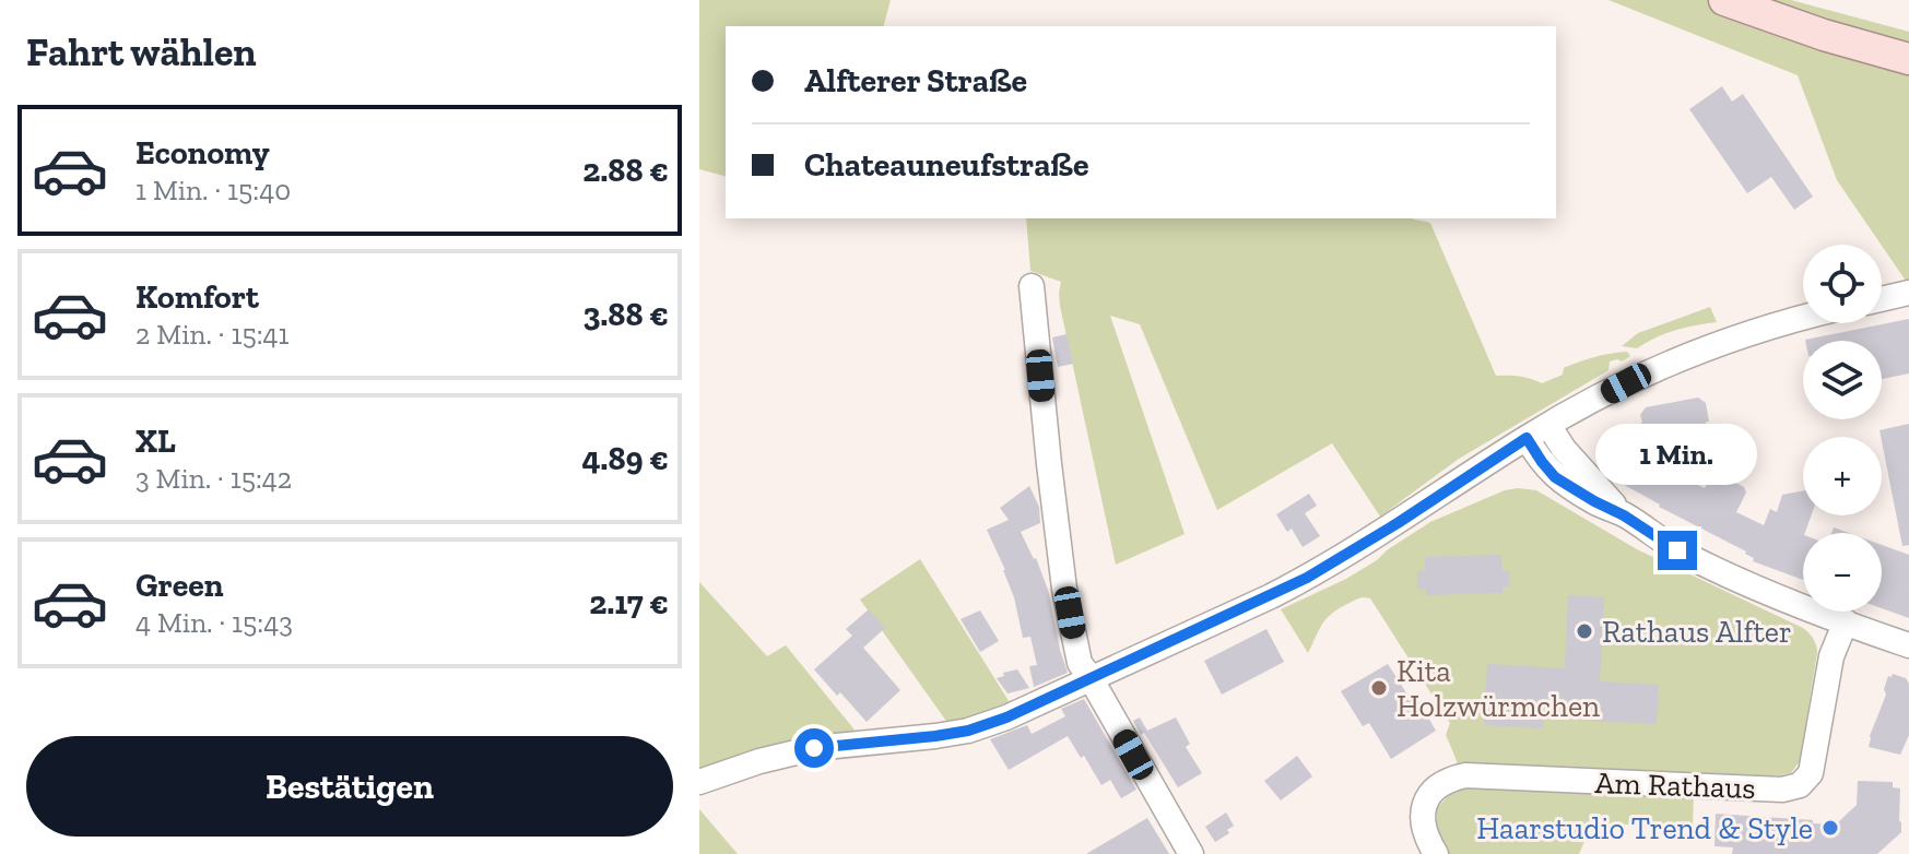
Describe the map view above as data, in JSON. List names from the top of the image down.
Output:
{
  "streets": {
    "street": ["Am Rathaus"]
  },
  "places": ["Rathaus Alfter", "Kita Holzwürmchen", "Haarstudio Trend & Style"],
  "page": {
    "heading": "Fahrt wählen",
    "banner": ["Alfterer Straße", "Chateauneufstraße"],
    "list": [
      {
        "name": "Economy",
        "note": "1 Min. · 15:40",
        "value": "2.88 €"
      },
      {
        "name": "Komfort",
        "note": "2 Min. · 15:41",
        "value": "3.88 €"
      },
      {
        "name": "XL",
        "note": "3 Min. · 15:42",
        "value": "4.89 €"
      },
      {
        "name": "Green",
        "note": "4 Min. · 15:43",
        "value": "2.17 €"
      }
    ],
    "map_buttons": ["+", "−"],
    "bubble": "1 Min.",
    "buttons": "Bestätigen"
  }
}
